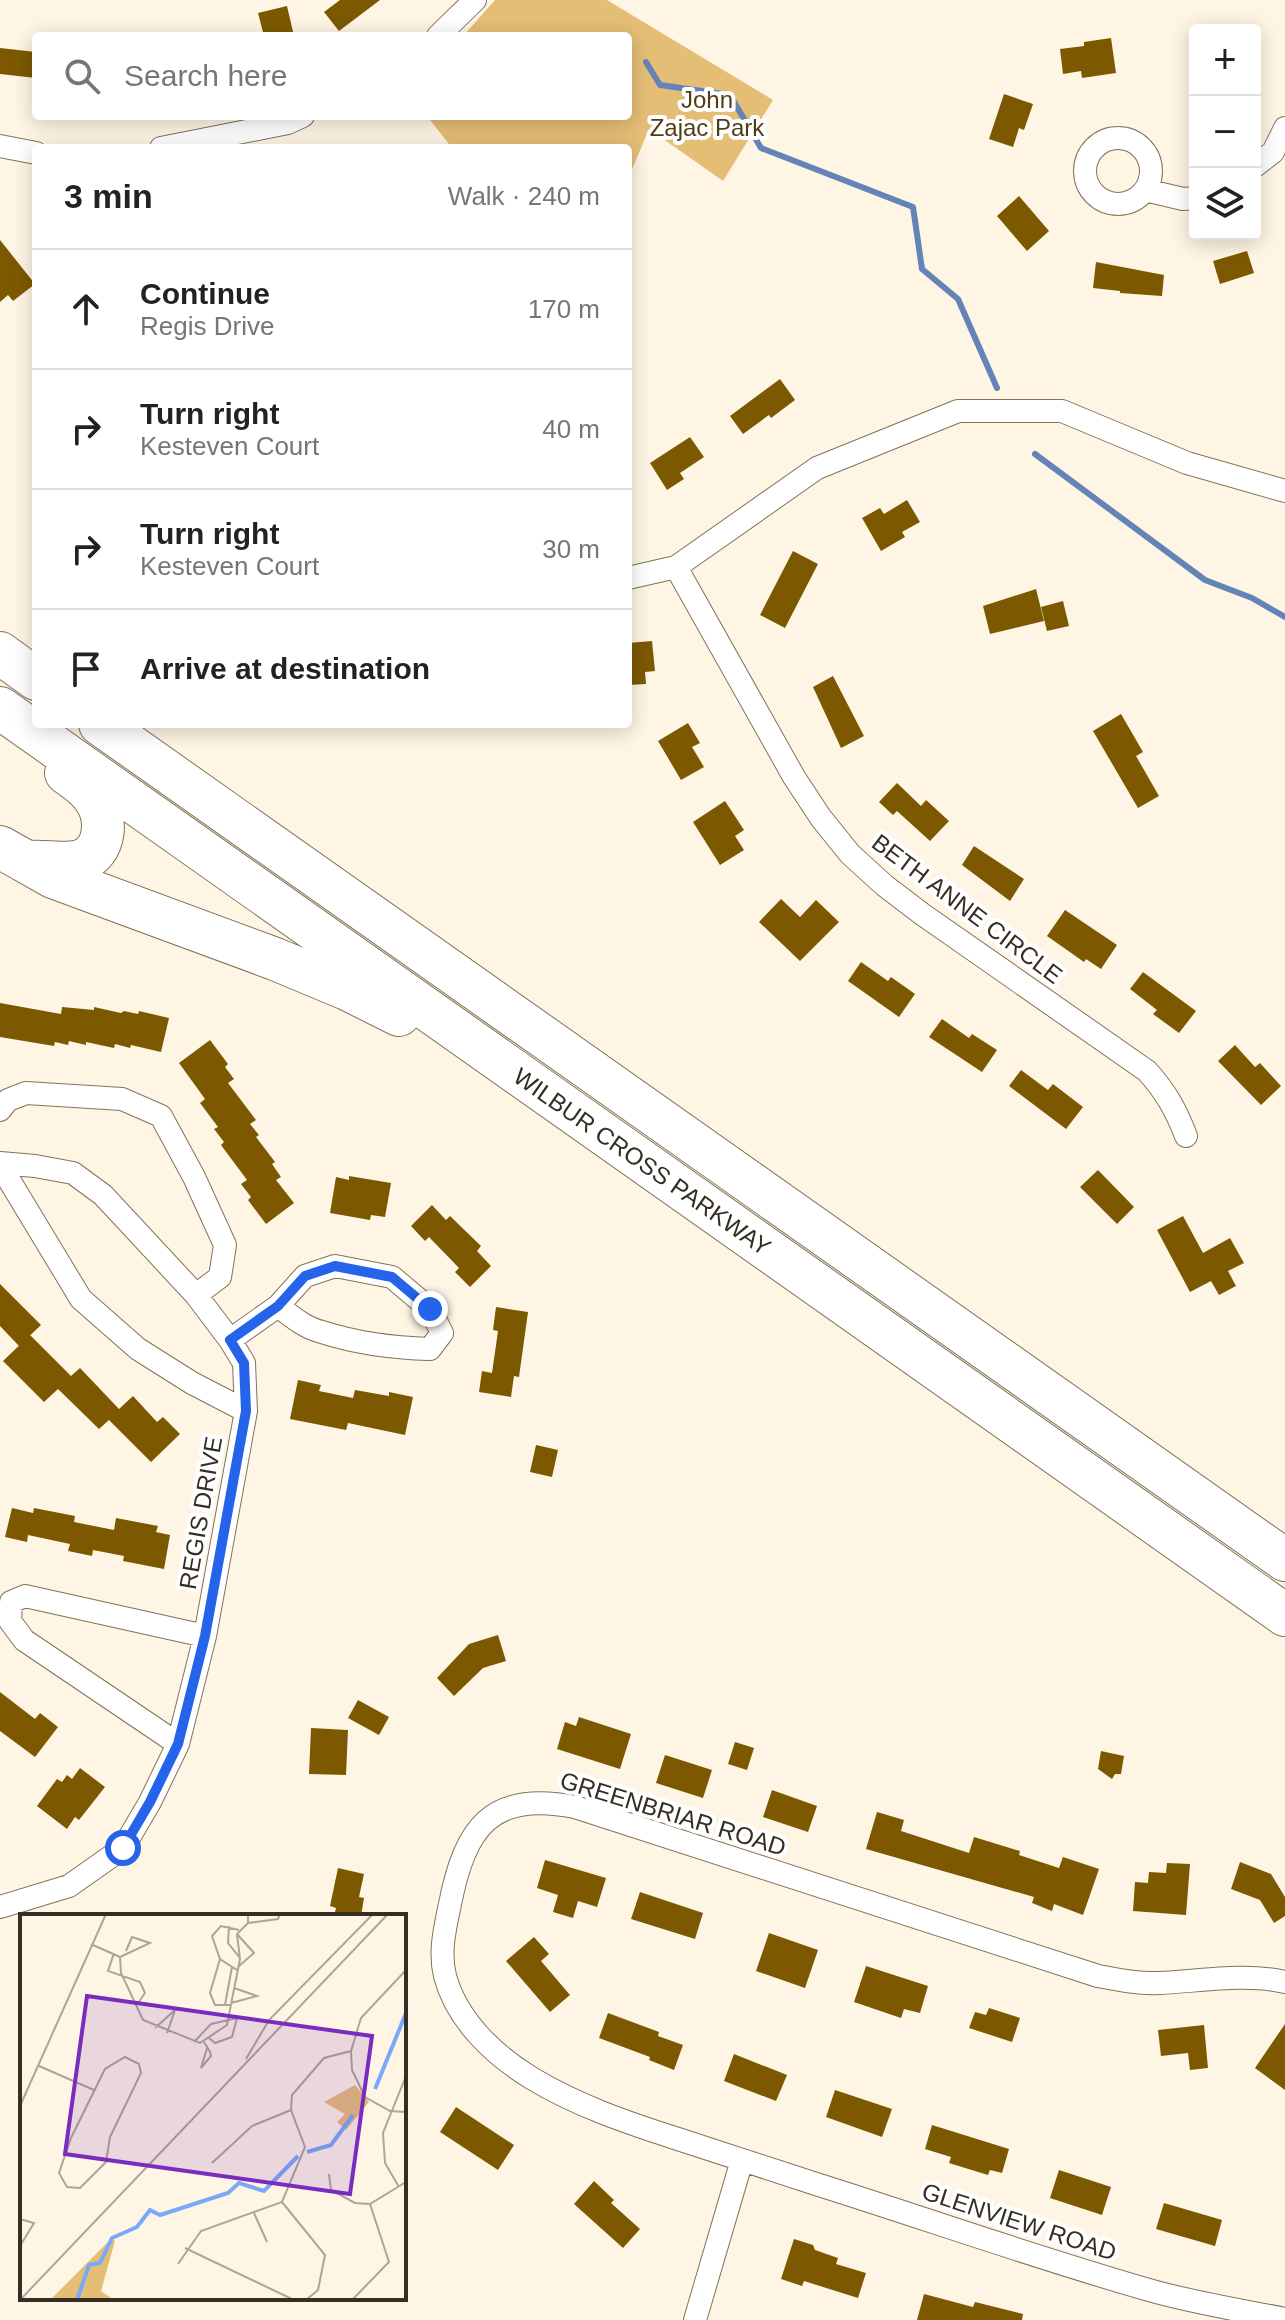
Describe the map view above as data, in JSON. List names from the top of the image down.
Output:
{
  "streets": {
    "highway": ["WILBUR CROSS PARKWAY"],
    "street": [
      "BETH ANNE CIRCLE",
      "REGIS DRIVE",
      "GREENBRIAR ROAD",
      "GLENVIEW ROAD"
    ]
  },
  "crossings": [
    ["GREENBRIAR ROAD", "GLENVIEW ROAD"]
  ],
  "parks": ["John Zajac Park"],
  "page": {
    "map_buttons": ["+", "−"],
    "search": "Search here",
    "heading": ["3 min", "Walk · 240 m"],
    "list": [
      ["Continue", "Regis Drive", "170 m"],
      ["Turn right", "Kesteven Court", "40 m"],
      ["Turn right", "Kesteven Court", "30 m"],
      "Arrive at destination"
    ]
  }
}
